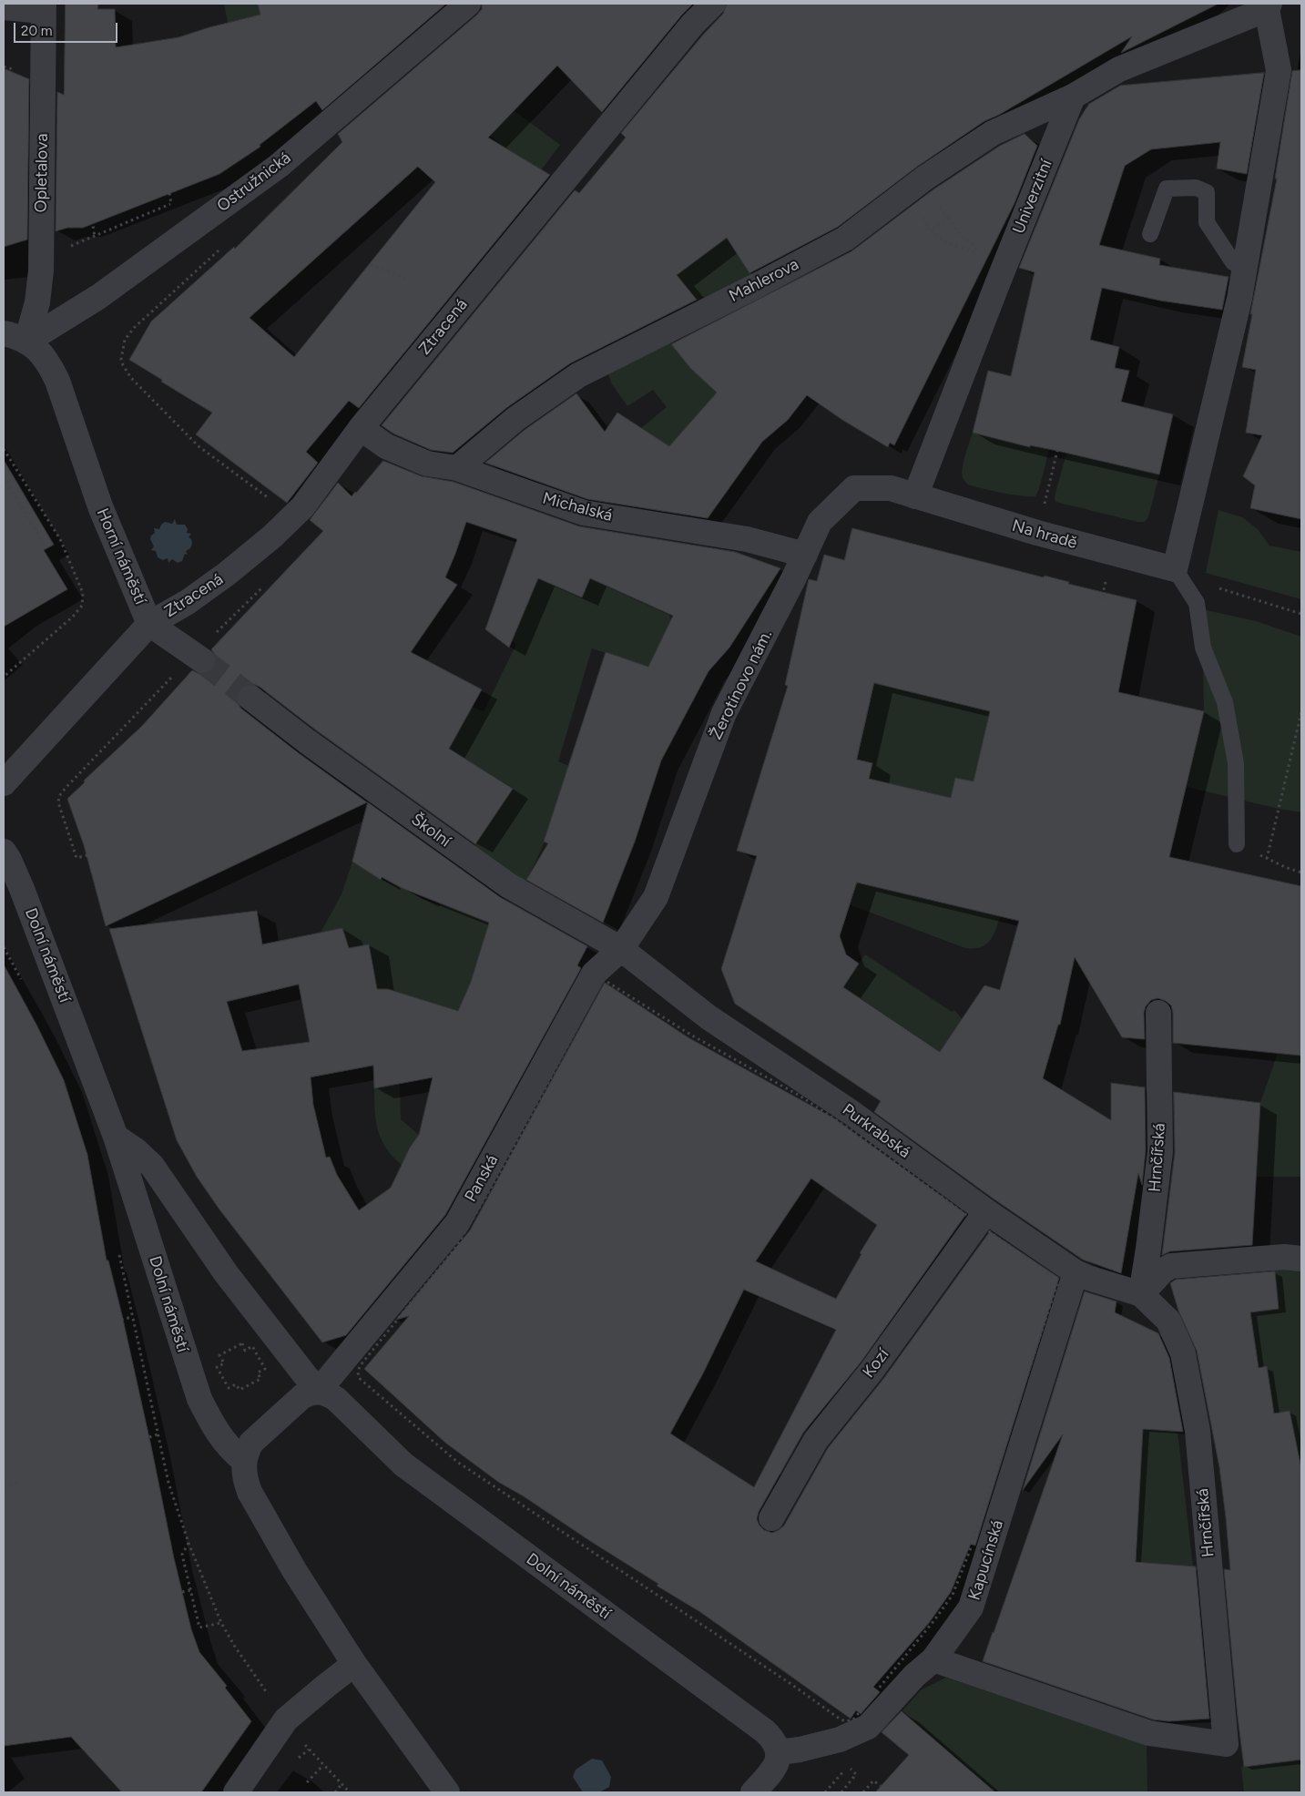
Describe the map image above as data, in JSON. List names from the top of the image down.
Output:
{
  "streets": {
    "street": [
      "Opletalova",
      "Ostružnická",
      "Univerzitní",
      "Mahlerova",
      "Ztracená",
      "Michalská",
      "Na hradě",
      "Horní náměstí",
      "Žerotínovo nám.",
      "Školní",
      "Dolní náměstí",
      "Purkrabská",
      "Hrnčířská",
      "Panská",
      "Kozí",
      "Kapucínská"
    ]
  },
  "crossings": [
    ["Opletalova", "Ostružnická"],
    ["Opletalova", "Horní náměstí"],
    ["Ostružnická", "Horní náměstí"],
    ["Univerzitní", "Mahlerova"],
    ["Univerzitní", "Na hradě"],
    ["Univerzitní", "Žerotínovo nám."],
    ["Mahlerova", "Michalská"],
    ["Ztracená", "Michalská"],
    ["Ztracená", "Horní náměstí"],
    ["Michalská", "Žerotínovo nám."],
    ["Na hradě", "Žerotínovo nám."],
    ["Žerotínovo nám.", "Školní"],
    ["Žerotínovo nám.", "Purkrabská"],
    ["Žerotínovo nám.", "Panská"],
    ["Školní", "Purkrabská"],
    ["Školní", "Panská"],
    ["Dolní náměstí", "Panská"],
    ["Dolní náměstí", "Kapucínská"],
    ["Purkrabská", "Hrnčířská"],
    ["Purkrabská", "Panská"],
    ["Purkrabská", "Kozí"],
    ["Purkrabská", "Kapucínská"],
    ["Hrnčířská", "Kapucínská"]
  ],
  "scale_bar": "20 m"
}
